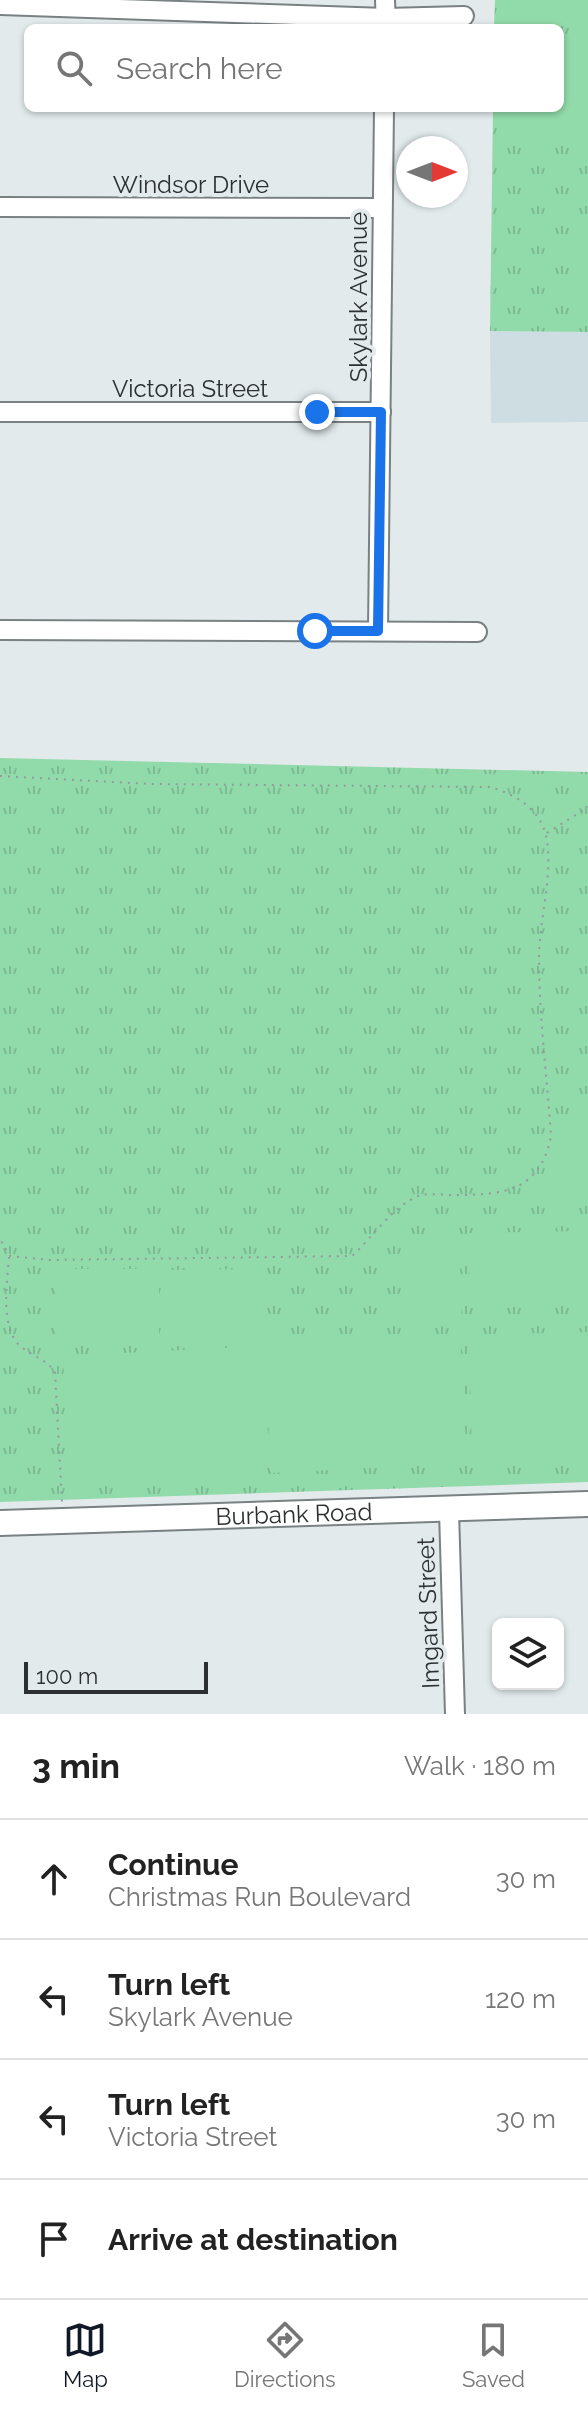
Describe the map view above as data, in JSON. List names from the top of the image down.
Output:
{
  "streets": {
    "main road": ["Burbank Road"],
    "street": [
      "Windsor Drive",
      "Skylark Avenue",
      "Victoria Street",
      "Imgard Street"
    ]
  },
  "crossings": [
    ["Windsor Drive", "Skylark Avenue"],
    ["Skylark Avenue", "Victoria Street"],
    ["Burbank Road", "Imgard Street"]
  ],
  "scale_bar": "100 m",
  "north": "right",
  "page": {
    "search": "Search here",
    "scale": "100 m",
    "heading": ["3 min", "Walk · 180 m"],
    "list": [
      ["Continue", "Christmas Run Boulevard", "30 m"],
      ["Turn left", "Skylark Avenue", "120 m"],
      ["Turn left", "Victoria Street", "30 m"],
      "Arrive at destination"
    ],
    "nav": ["Map", "Directions", "Saved"]
  }
}
